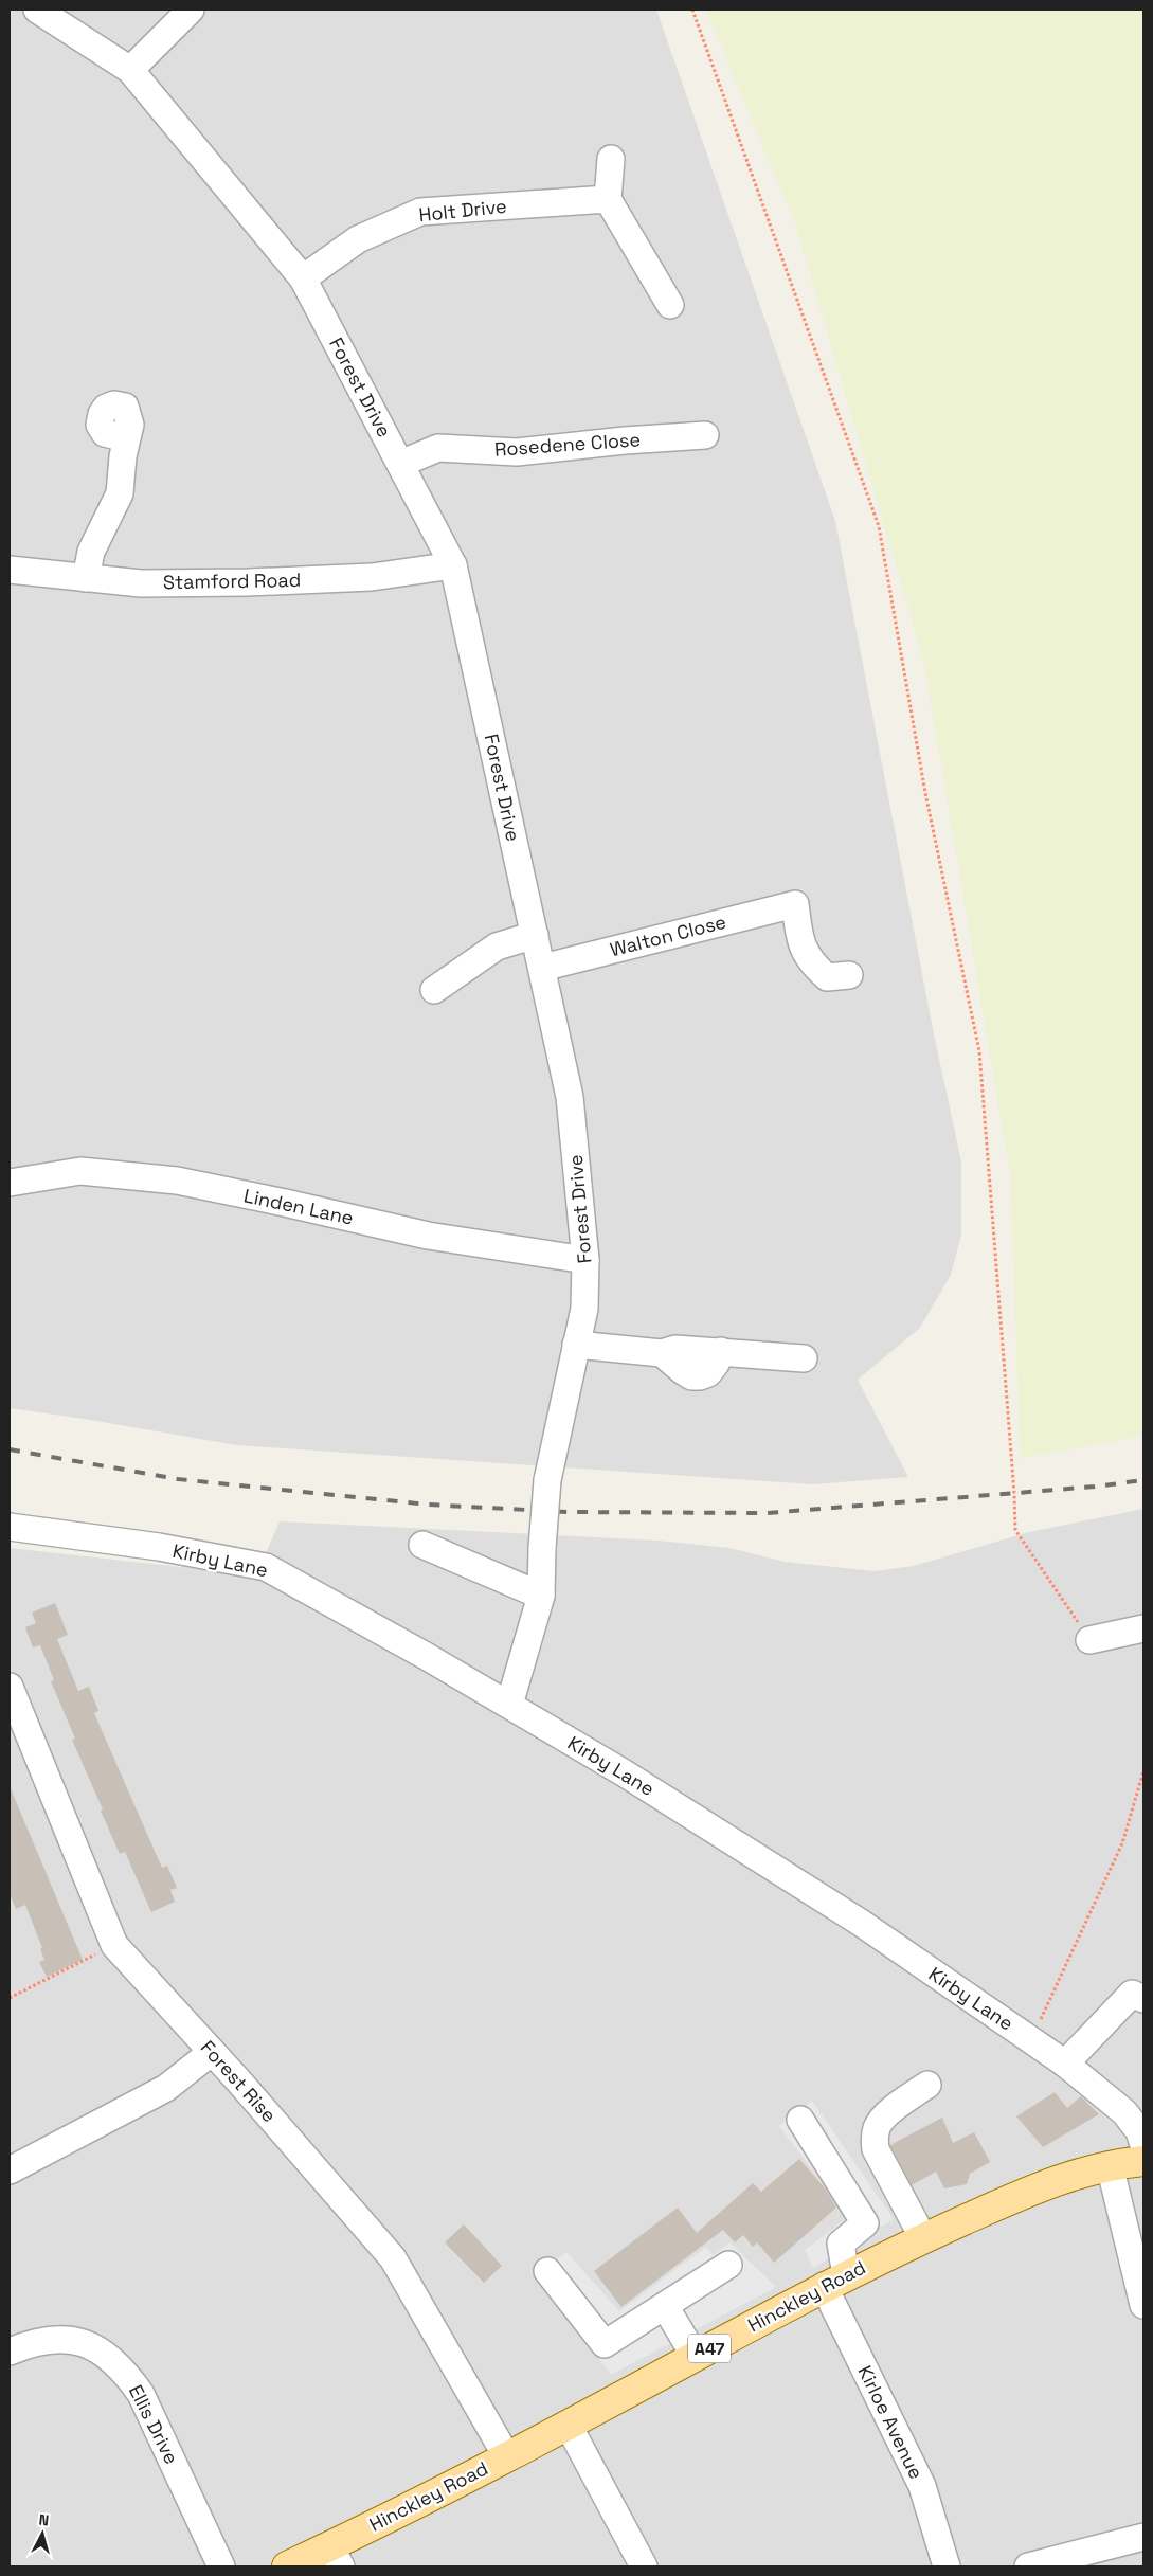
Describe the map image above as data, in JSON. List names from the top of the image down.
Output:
{
  "streets": {
    "main road": ["Hinckley Road", "A47"],
    "street": [
      "Holt Drive",
      "Forest Drive",
      "Rosedene Close",
      "Stamford Road",
      "Walton Close",
      "Linden Lane",
      "Kirby Lane",
      "Forest Rise",
      "Kirloe Avenue",
      "Ellis Drive"
    ]
  },
  "crossings": [
    ["Holt Drive", "Forest Drive"],
    ["Forest Drive", "Rosedene Close"],
    ["Forest Drive", "Stamford Road"],
    ["Forest Drive", "Walton Close"],
    ["Forest Drive", "Linden Lane"],
    ["Forest Drive", "Kirby Lane"],
    ["Forest Rise", "Hinckley Road"],
    ["Hinckley Road", "Kirloe Avenue"]
  ],
  "north": "top"
}
